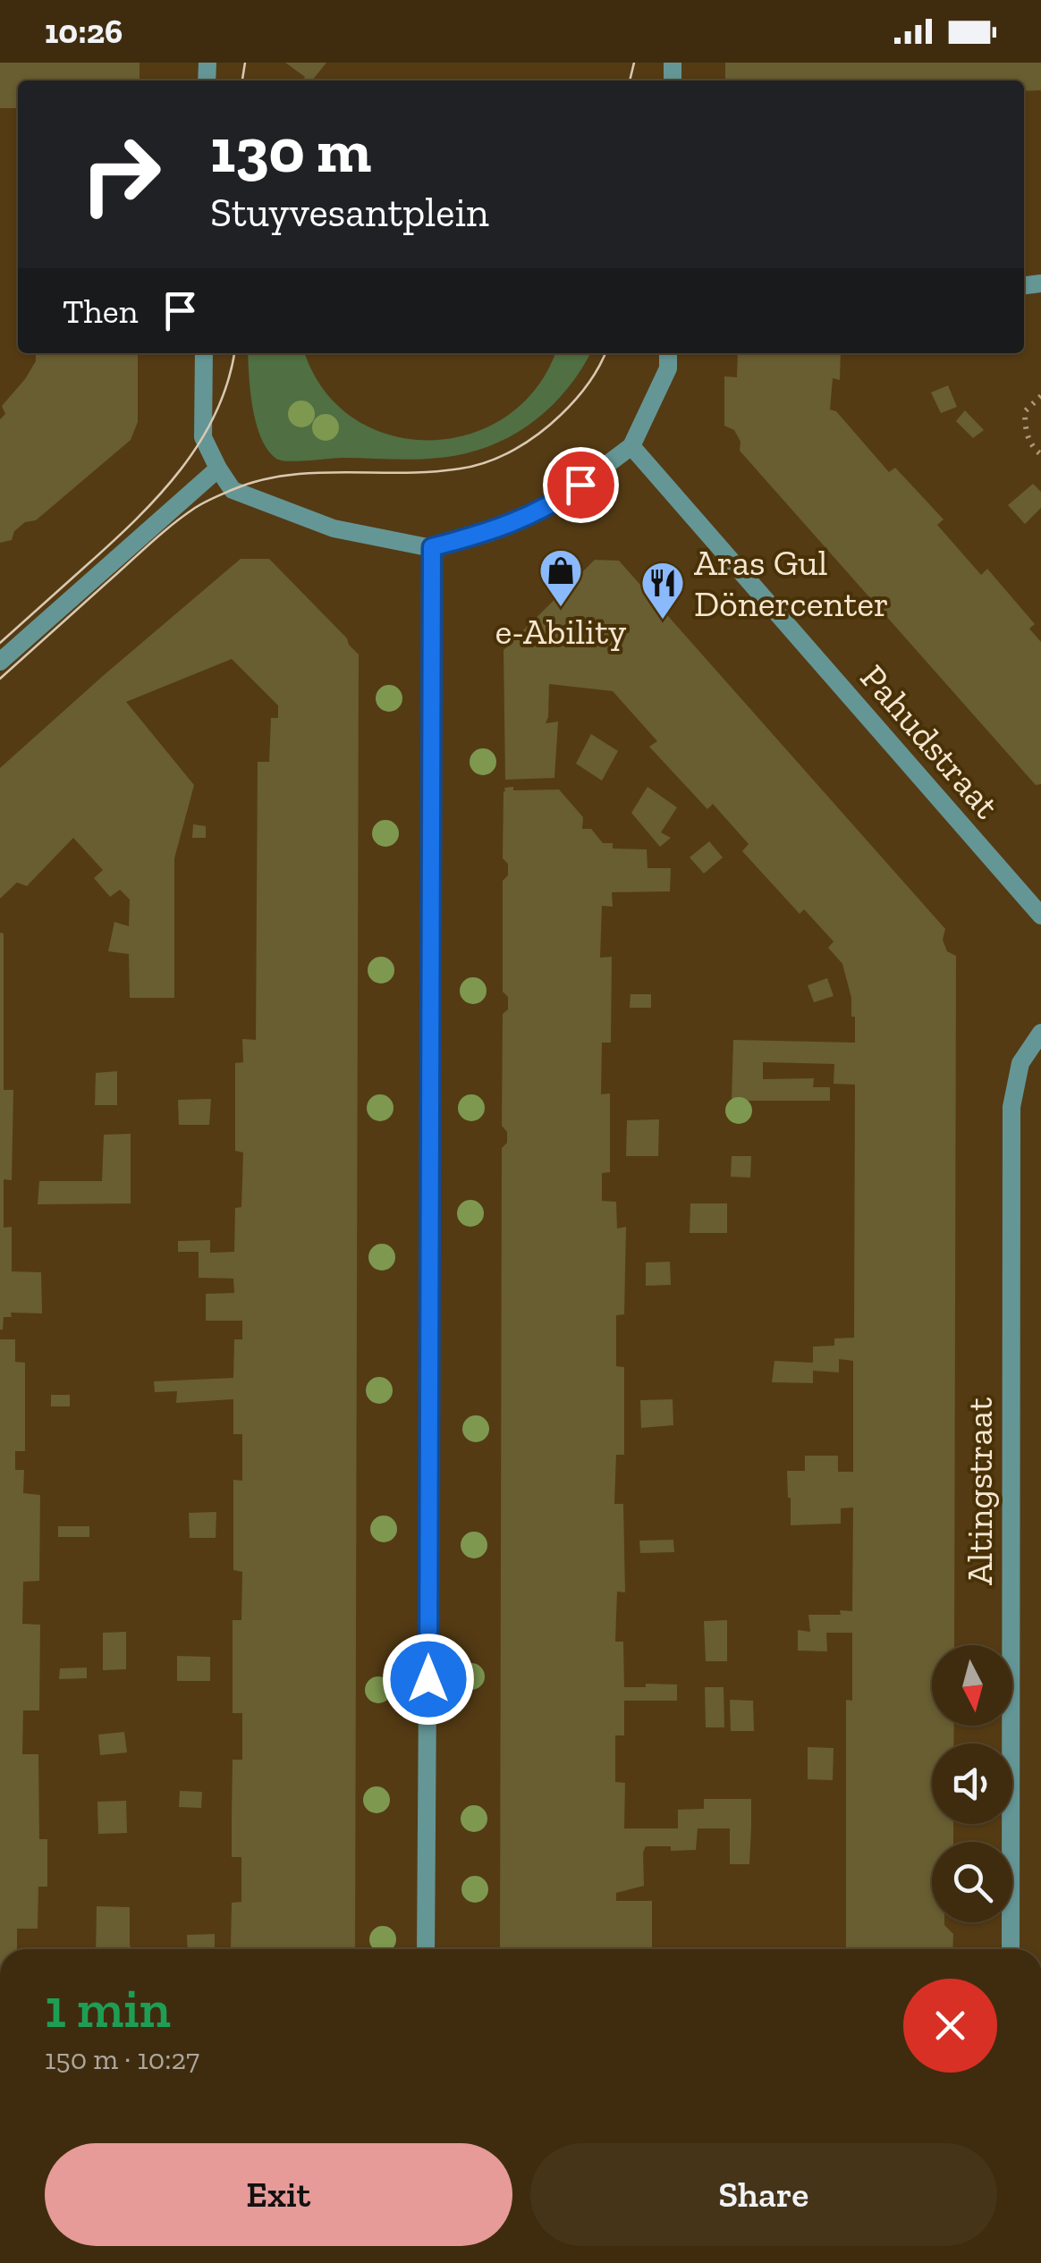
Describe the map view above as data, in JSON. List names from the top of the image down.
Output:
{
  "streets": {
    "street": ["Pahudstraat", "Altingstraat"]
  },
  "places": {
    "shop": ["e-Ability"],
    "restaurant": ["Aras Gul Dönercenter"]
  },
  "north": "bottom",
  "page": {
    "status": "10:26",
    "turn": ["130 m", "Stuyvesantplein"],
    "then": "Then",
    "heading": ["1 min", "150 m · 10:27"],
    "buttons": ["Exit", "Share"]
  }
}
